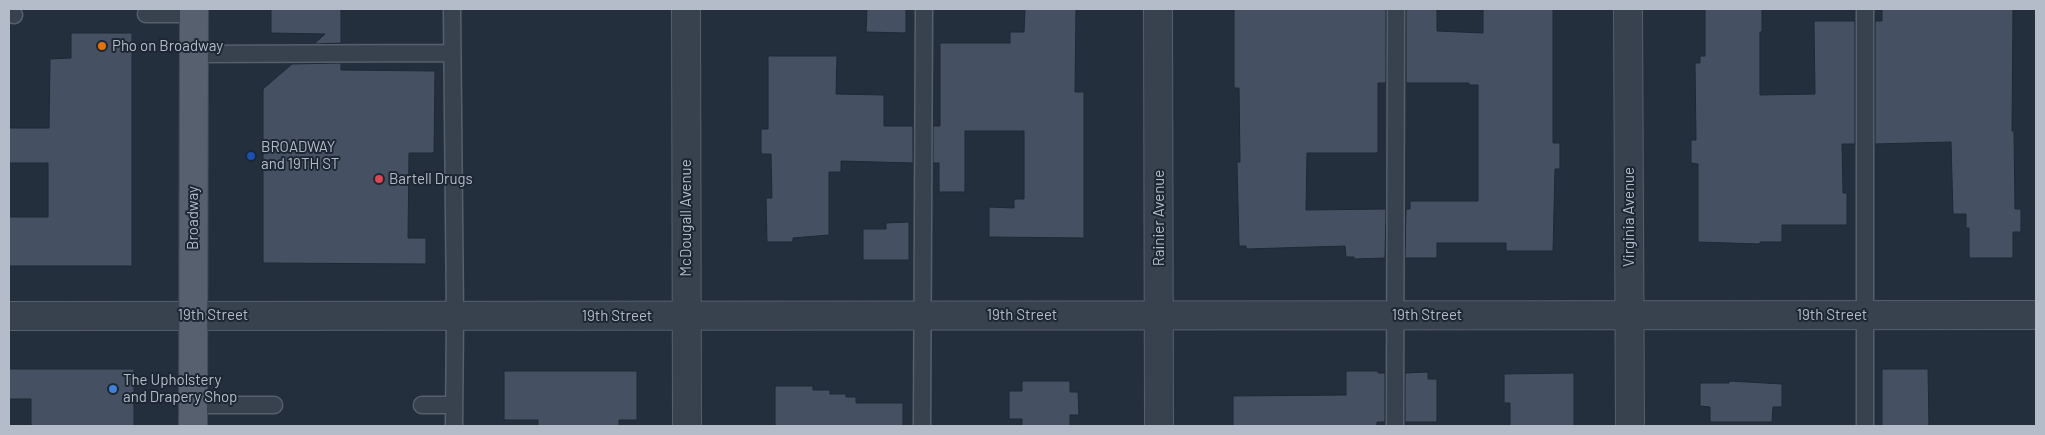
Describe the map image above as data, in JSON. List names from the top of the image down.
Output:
{
  "streets": {
    "main road": ["Broadway"],
    "street": [
      "Virginia Avenue",
      "McDougall Avenue",
      "Rainier Avenue",
      "19th Street"
    ]
  },
  "crossings": [
    ["Virginia Avenue", "19th Street"],
    ["Broadway", "19th Street"],
    ["McDougall Avenue", "19th Street"],
    ["Rainier Avenue", "19th Street"]
  ],
  "places": [
    "Pho on Broadway",
    "BROADWAY and 19TH ST",
    "Bartell Drugs",
    "The Upholstery and Drapery Shop"
  ]
}
